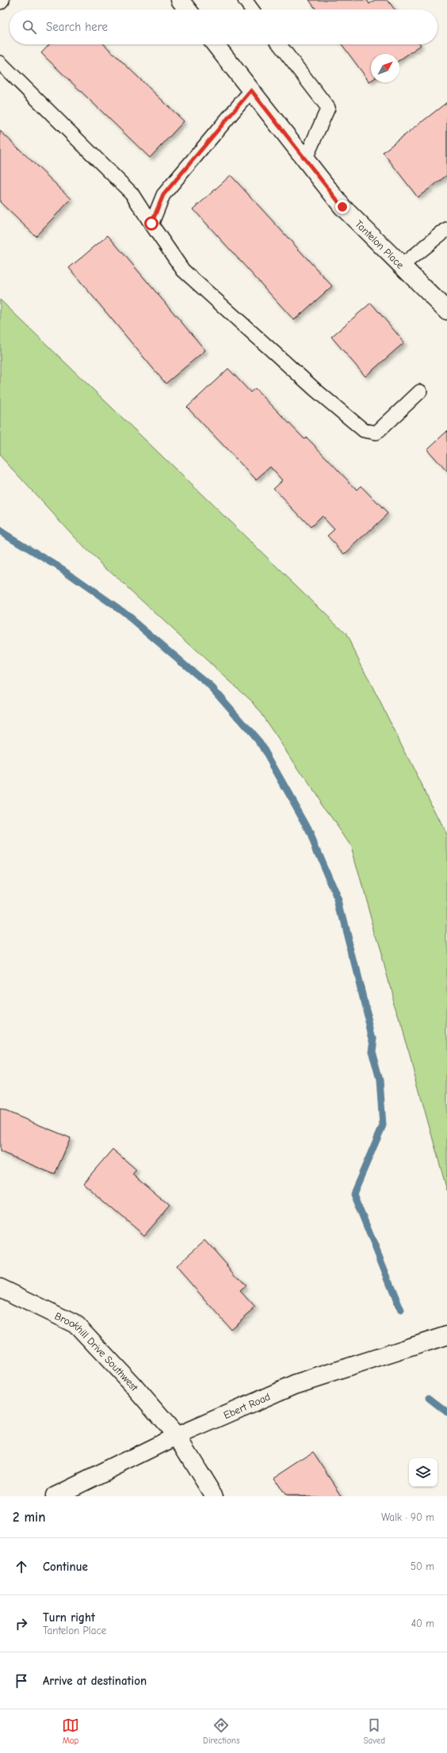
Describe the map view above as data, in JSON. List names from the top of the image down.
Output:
{
  "streets": {
    "street": ["Tantelon Place", "Brookhill Drive Southwest", "Ebert Road"]
  },
  "crossings": [
    ["Brookhill Drive Southwest", "Ebert Road"]
  ],
  "north": "top right",
  "page": {
    "search": "Search here",
    "heading": ["2 min", "Walk · 90 m"],
    "list": [
      ["Continue", "50 m"],
      ["Turn right", "Tantelon Place", "40 m"],
      "Arrive at destination"
    ],
    "nav": ["Map", "Directions", "Saved"]
  }
}
